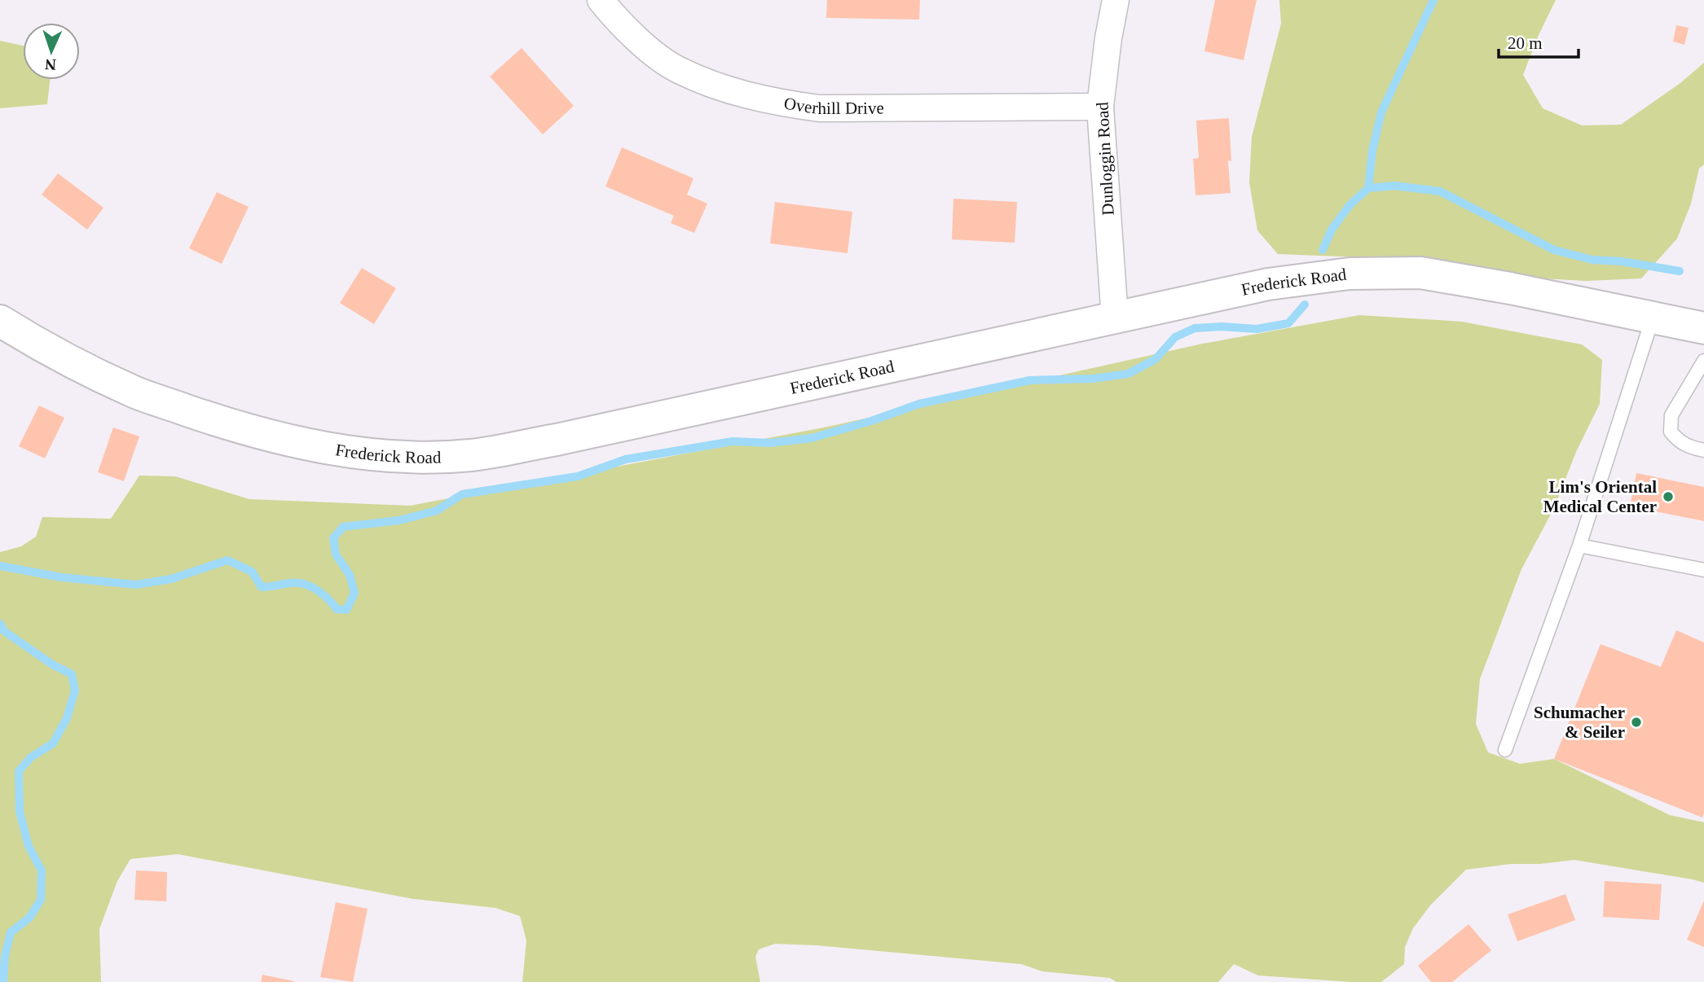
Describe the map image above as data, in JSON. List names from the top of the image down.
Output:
{
  "streets": {
    "main road": ["Frederick Road"],
    "street": ["Overhill Drive", "Dunloggin Road"]
  },
  "crossings": [
    ["Overhill Drive", "Dunloggin Road"],
    ["Dunloggin Road", "Frederick Road"]
  ],
  "places": ["Lim's Oriental Medical Center", "Schumacher & Seiler"],
  "scale_bar": "20 m",
  "north": "bottom"
}
